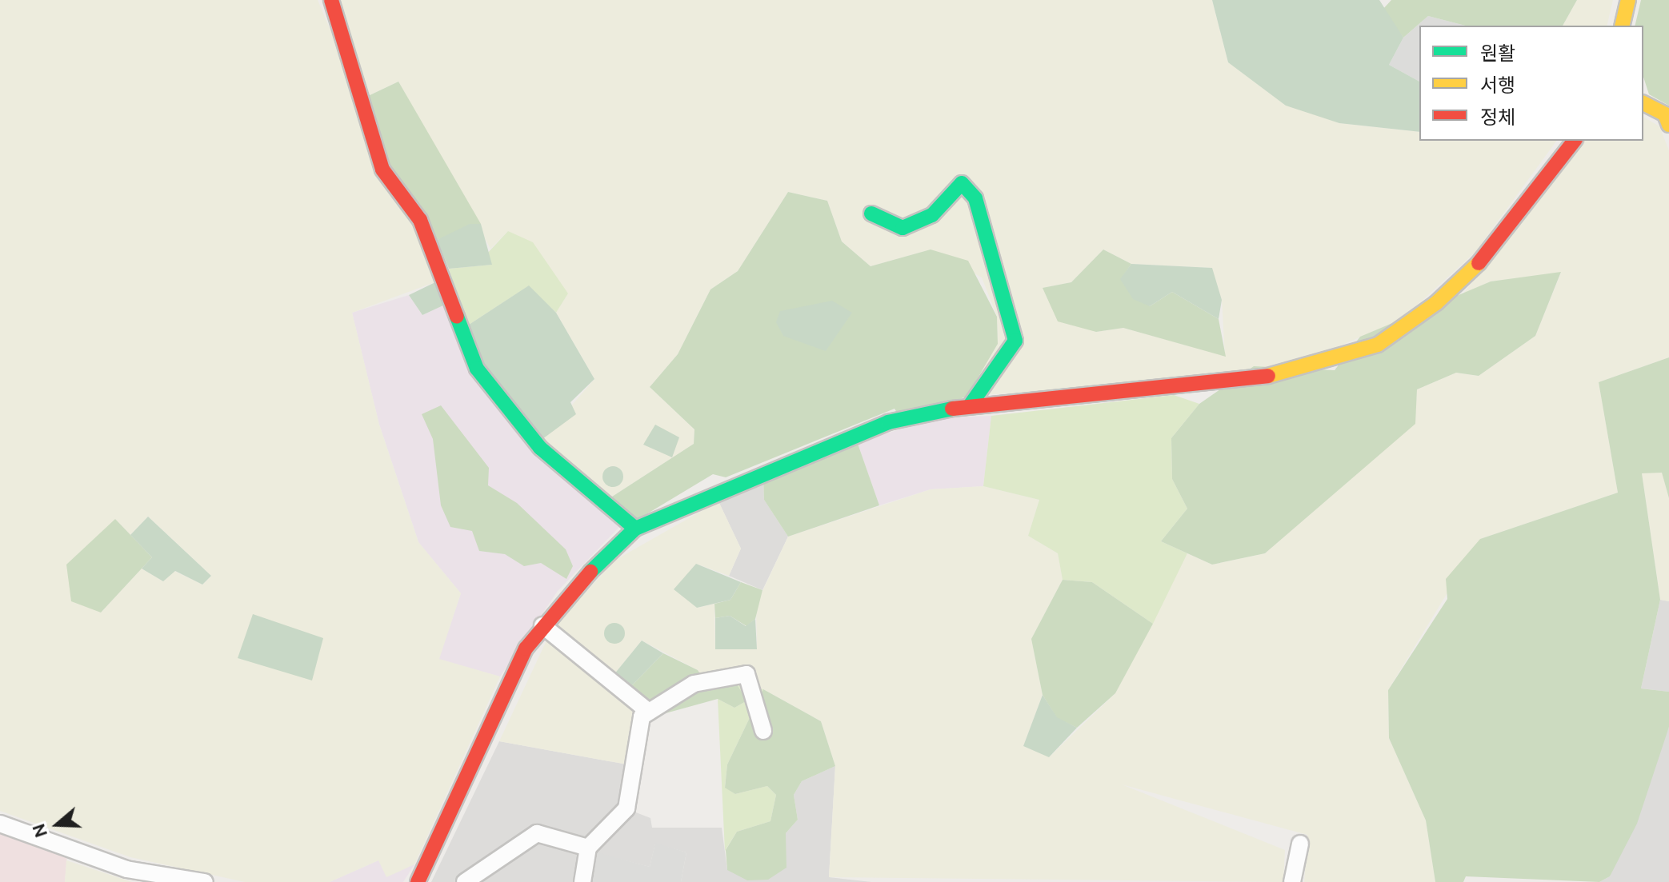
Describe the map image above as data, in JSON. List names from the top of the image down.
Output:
{
  "legend": ["원활", "서행", "정체"],
  "north": "left"
}
